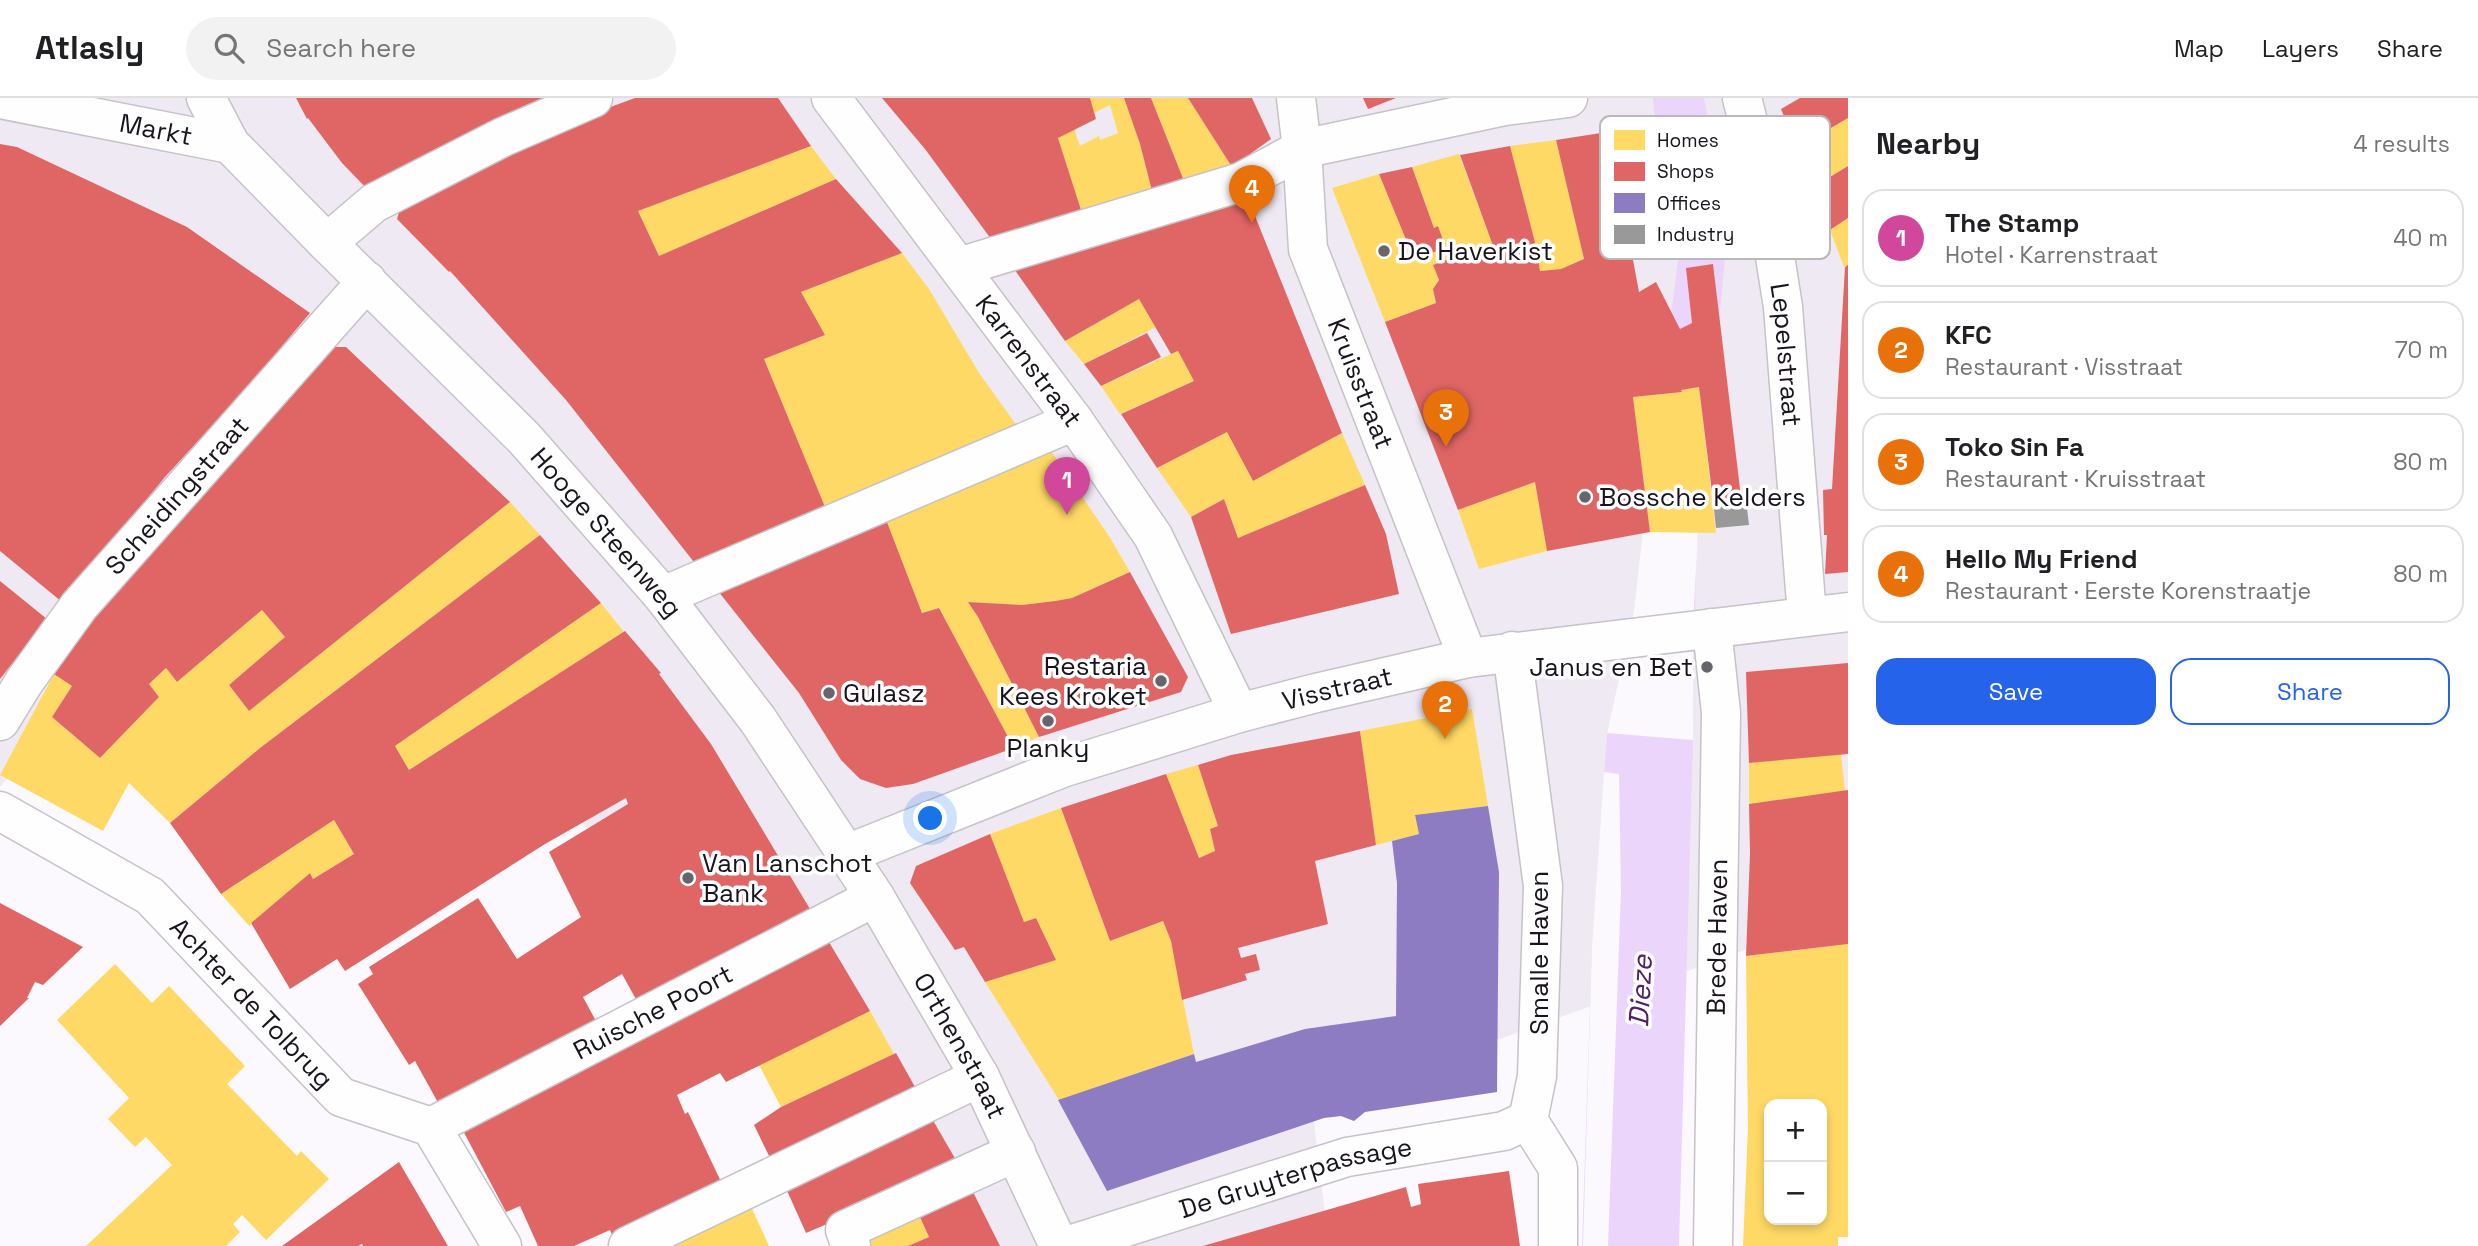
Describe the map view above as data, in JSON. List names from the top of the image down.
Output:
{
  "streets": {
    "street": [
      "Markt",
      "Lepelstraat",
      "Karrenstraat",
      "Kruisstraat",
      "Scheidingstraat",
      "Hooge Steenweg",
      "Visstraat",
      "Brede Haven",
      "Smalle Haven",
      "Achter de Tolbrug",
      "Ruische Poort",
      "Orthenstraat",
      "De Gruyterpassage"
    ]
  },
  "crossings": [
    ["Markt", "Hooge Steenweg"],
    ["Lepelstraat", "Visstraat"],
    ["Karrenstraat", "Visstraat"],
    ["Kruisstraat", "Visstraat"],
    ["Scheidingstraat", "Hooge Steenweg"],
    ["Hooge Steenweg", "Visstraat"],
    ["Hooge Steenweg", "Orthenstraat"],
    ["Visstraat", "Brede Haven"],
    ["Visstraat", "Smalle Haven"],
    ["Visstraat", "Orthenstraat"],
    ["Smalle Haven", "De Gruyterpassage"],
    ["Achter de Tolbrug", "Ruische Poort"],
    ["Ruische Poort", "Orthenstraat"]
  ],
  "water": ["Dieze"],
  "places": [
    "De Haverkist",
    "Bossche Kelders",
    "Janus en Bet",
    "Restaria Kees Kroket",
    "Gulasz",
    "Planky",
    "Van Lanschot Bank"
  ],
  "legend": [
    "Homes",
    "Shops",
    "Offices",
    "Industry"
  ],
  "page": {
    "header": "Atlasly",
    "search": "Search here",
    "nav": ["Map", "Layers", "Share"],
    "heading": ["Nearby", "4 results"],
    "pins": [
      "4",
      "3",
      "1",
      "2"
    ],
    "list": [
      {
        "mark": "1",
        "name": "The Stamp",
        "note": "Hotel · Karrenstraat",
        "value": "40 m"
      },
      {
        "mark": "2",
        "name": "KFC",
        "note": "Restaurant · Visstraat",
        "value": "70 m"
      },
      {
        "mark": "3",
        "name": "Toko Sin Fa",
        "note": "Restaurant · Kruisstraat",
        "value": "80 m"
      },
      {
        "mark": "4",
        "name": "Hello My Friend",
        "note": "Restaurant · Eerste Korenstraatje",
        "value": "80 m"
      }
    ],
    "buttons": ["Save", "Share"],
    "map_buttons": ["+", "−"]
  }
}
